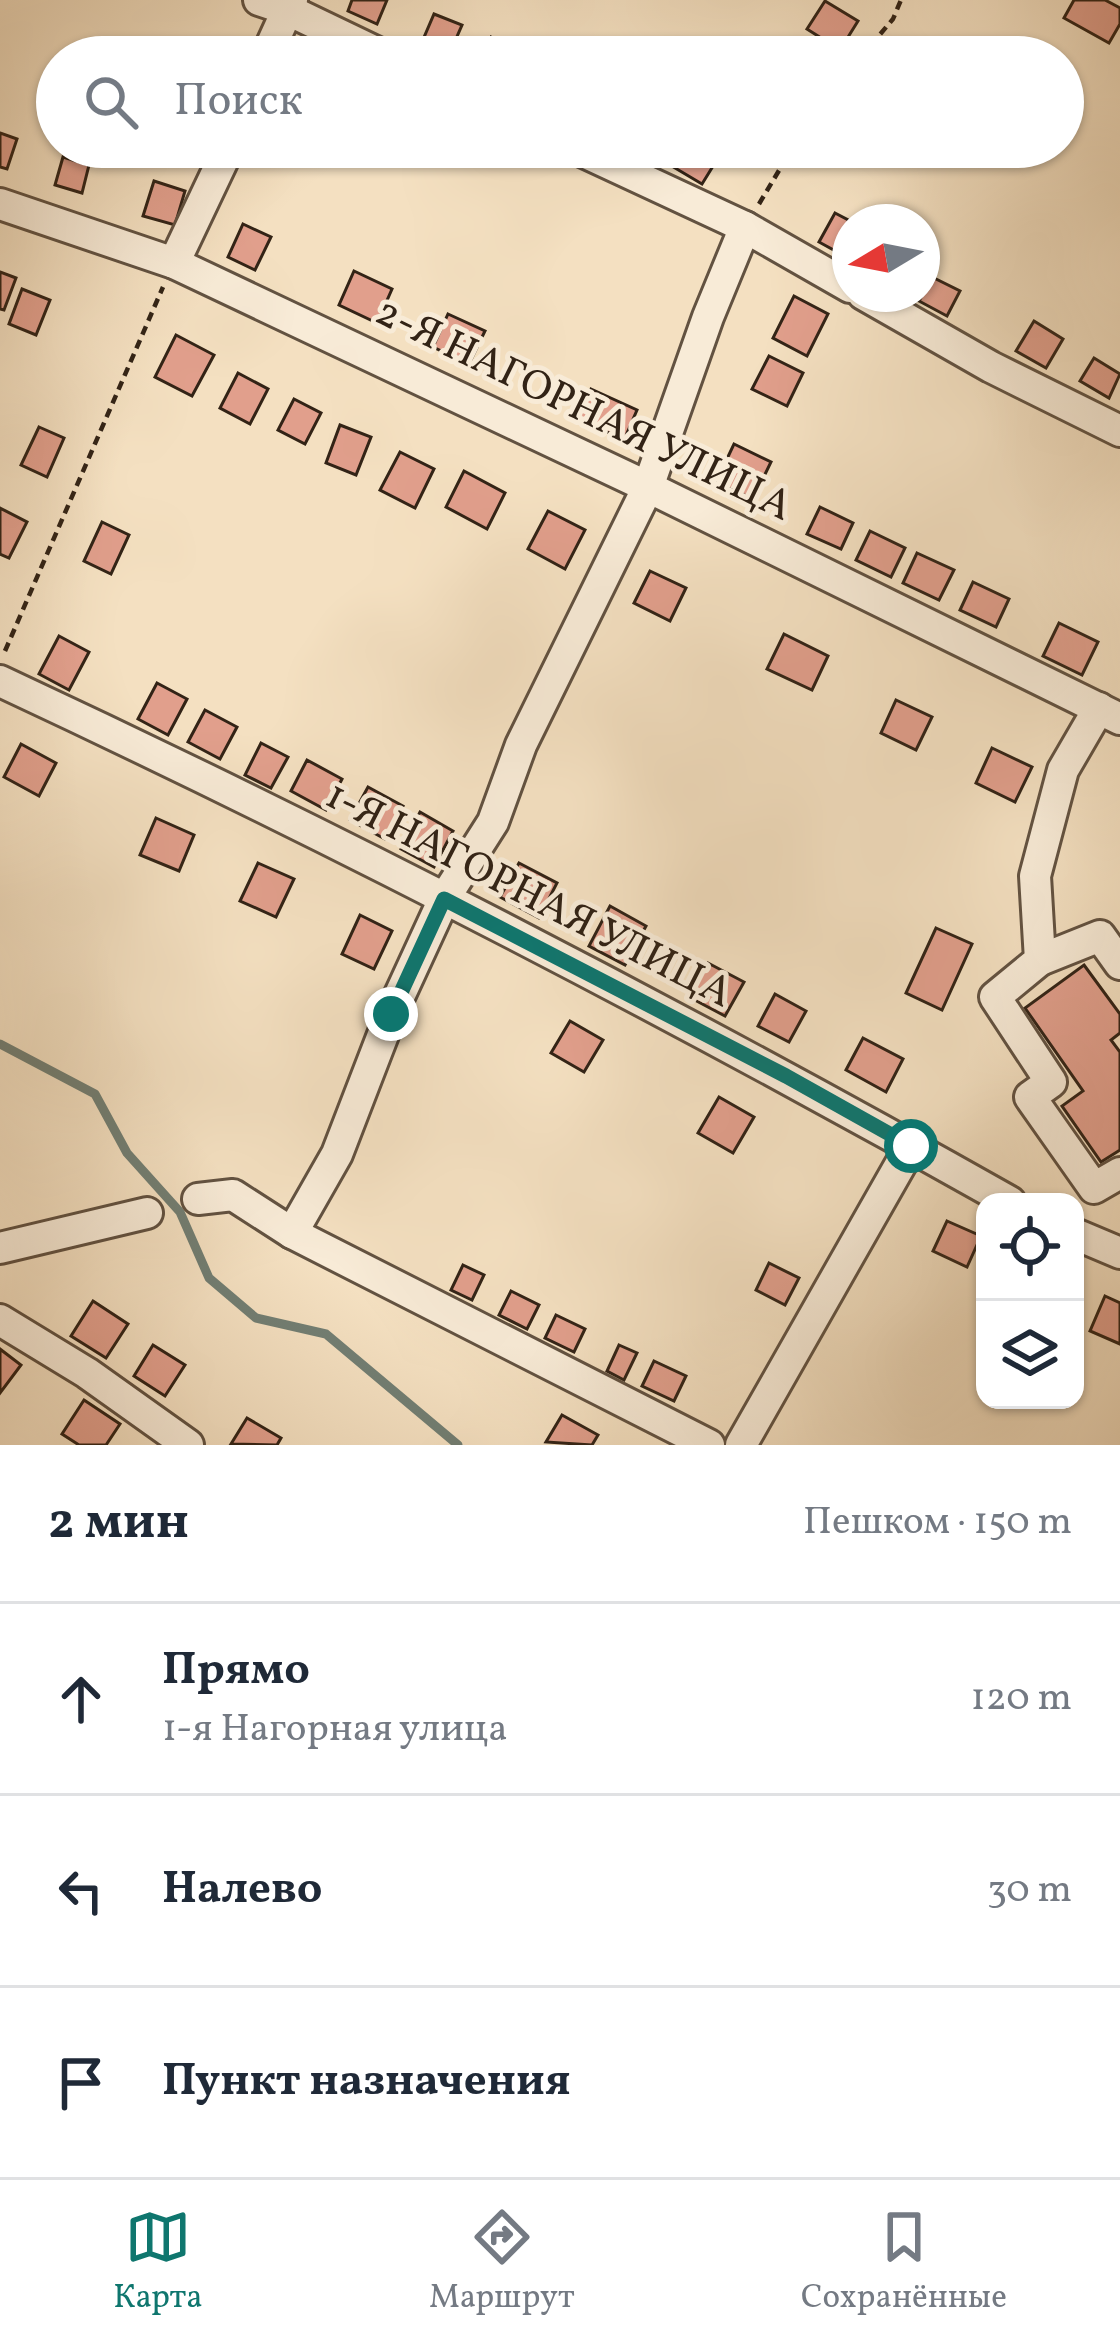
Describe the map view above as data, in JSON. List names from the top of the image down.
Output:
{
  "streets": {
    "street": ["2-Я НАГОРНАЯ УЛИЦА", "1-Я НАГОРНАЯ УЛИЦА"]
  },
  "north": "left",
  "page": {
    "search": "Поиск",
    "heading": ["2 мин", "Пешком · 150 m"],
    "list": [
      ["Прямо", "1-я Нагорная улица", "120 m"],
      ["Налево", "30 m"],
      "Пункт назначения"
    ],
    "nav": ["Карта", "Маршрут", "Сохранённые"]
  }
}
